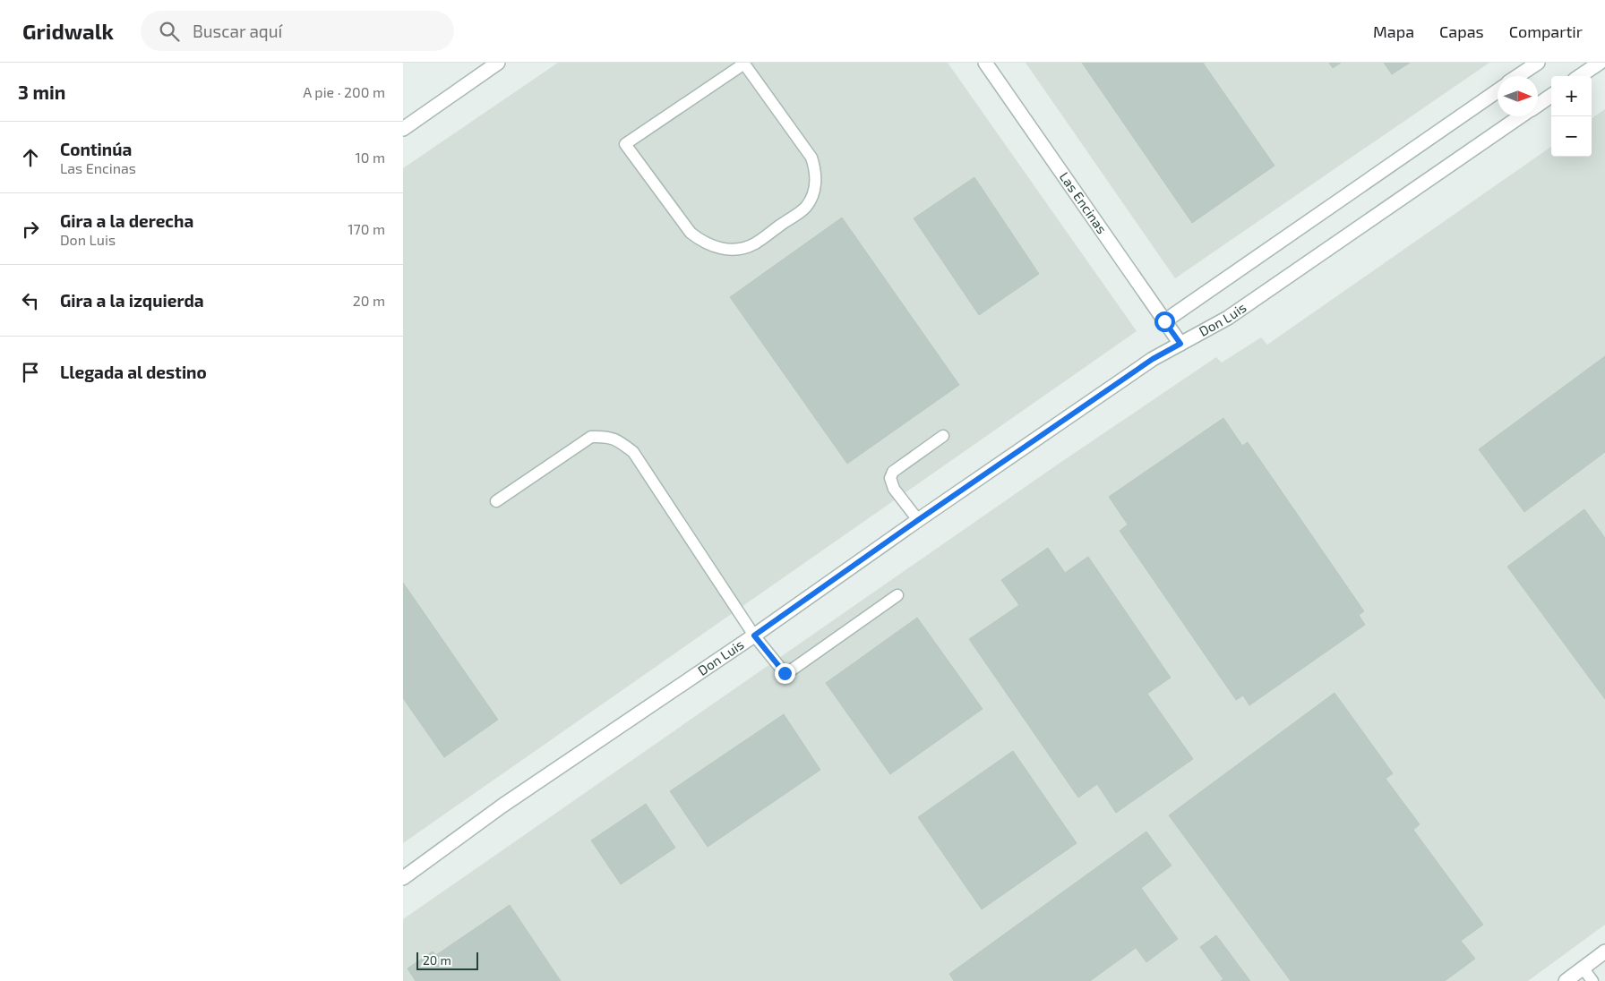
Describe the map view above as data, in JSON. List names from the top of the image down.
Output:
{
  "streets": {
    "street": ["Las Encinas", "Don Luis"]
  },
  "crossings": [
    ["Las Encinas", "Don Luis"]
  ],
  "scale_bar": "20 m",
  "north": "right",
  "page": {
    "header": "Gridwalk",
    "search": "Buscar aquí",
    "nav": ["Mapa", "Capas", "Compartir"],
    "heading": ["3 min", "A pie · 200 m"],
    "map_buttons": ["+", "−"],
    "list": [
      ["Continúa", "Las Encinas", "10 m"],
      ["Gira a la derecha", "Don Luis", "170 m"],
      ["Gira a la izquierda", "20 m"],
      "Llegada al destino"
    ],
    "scale": "20 m"
  }
}
